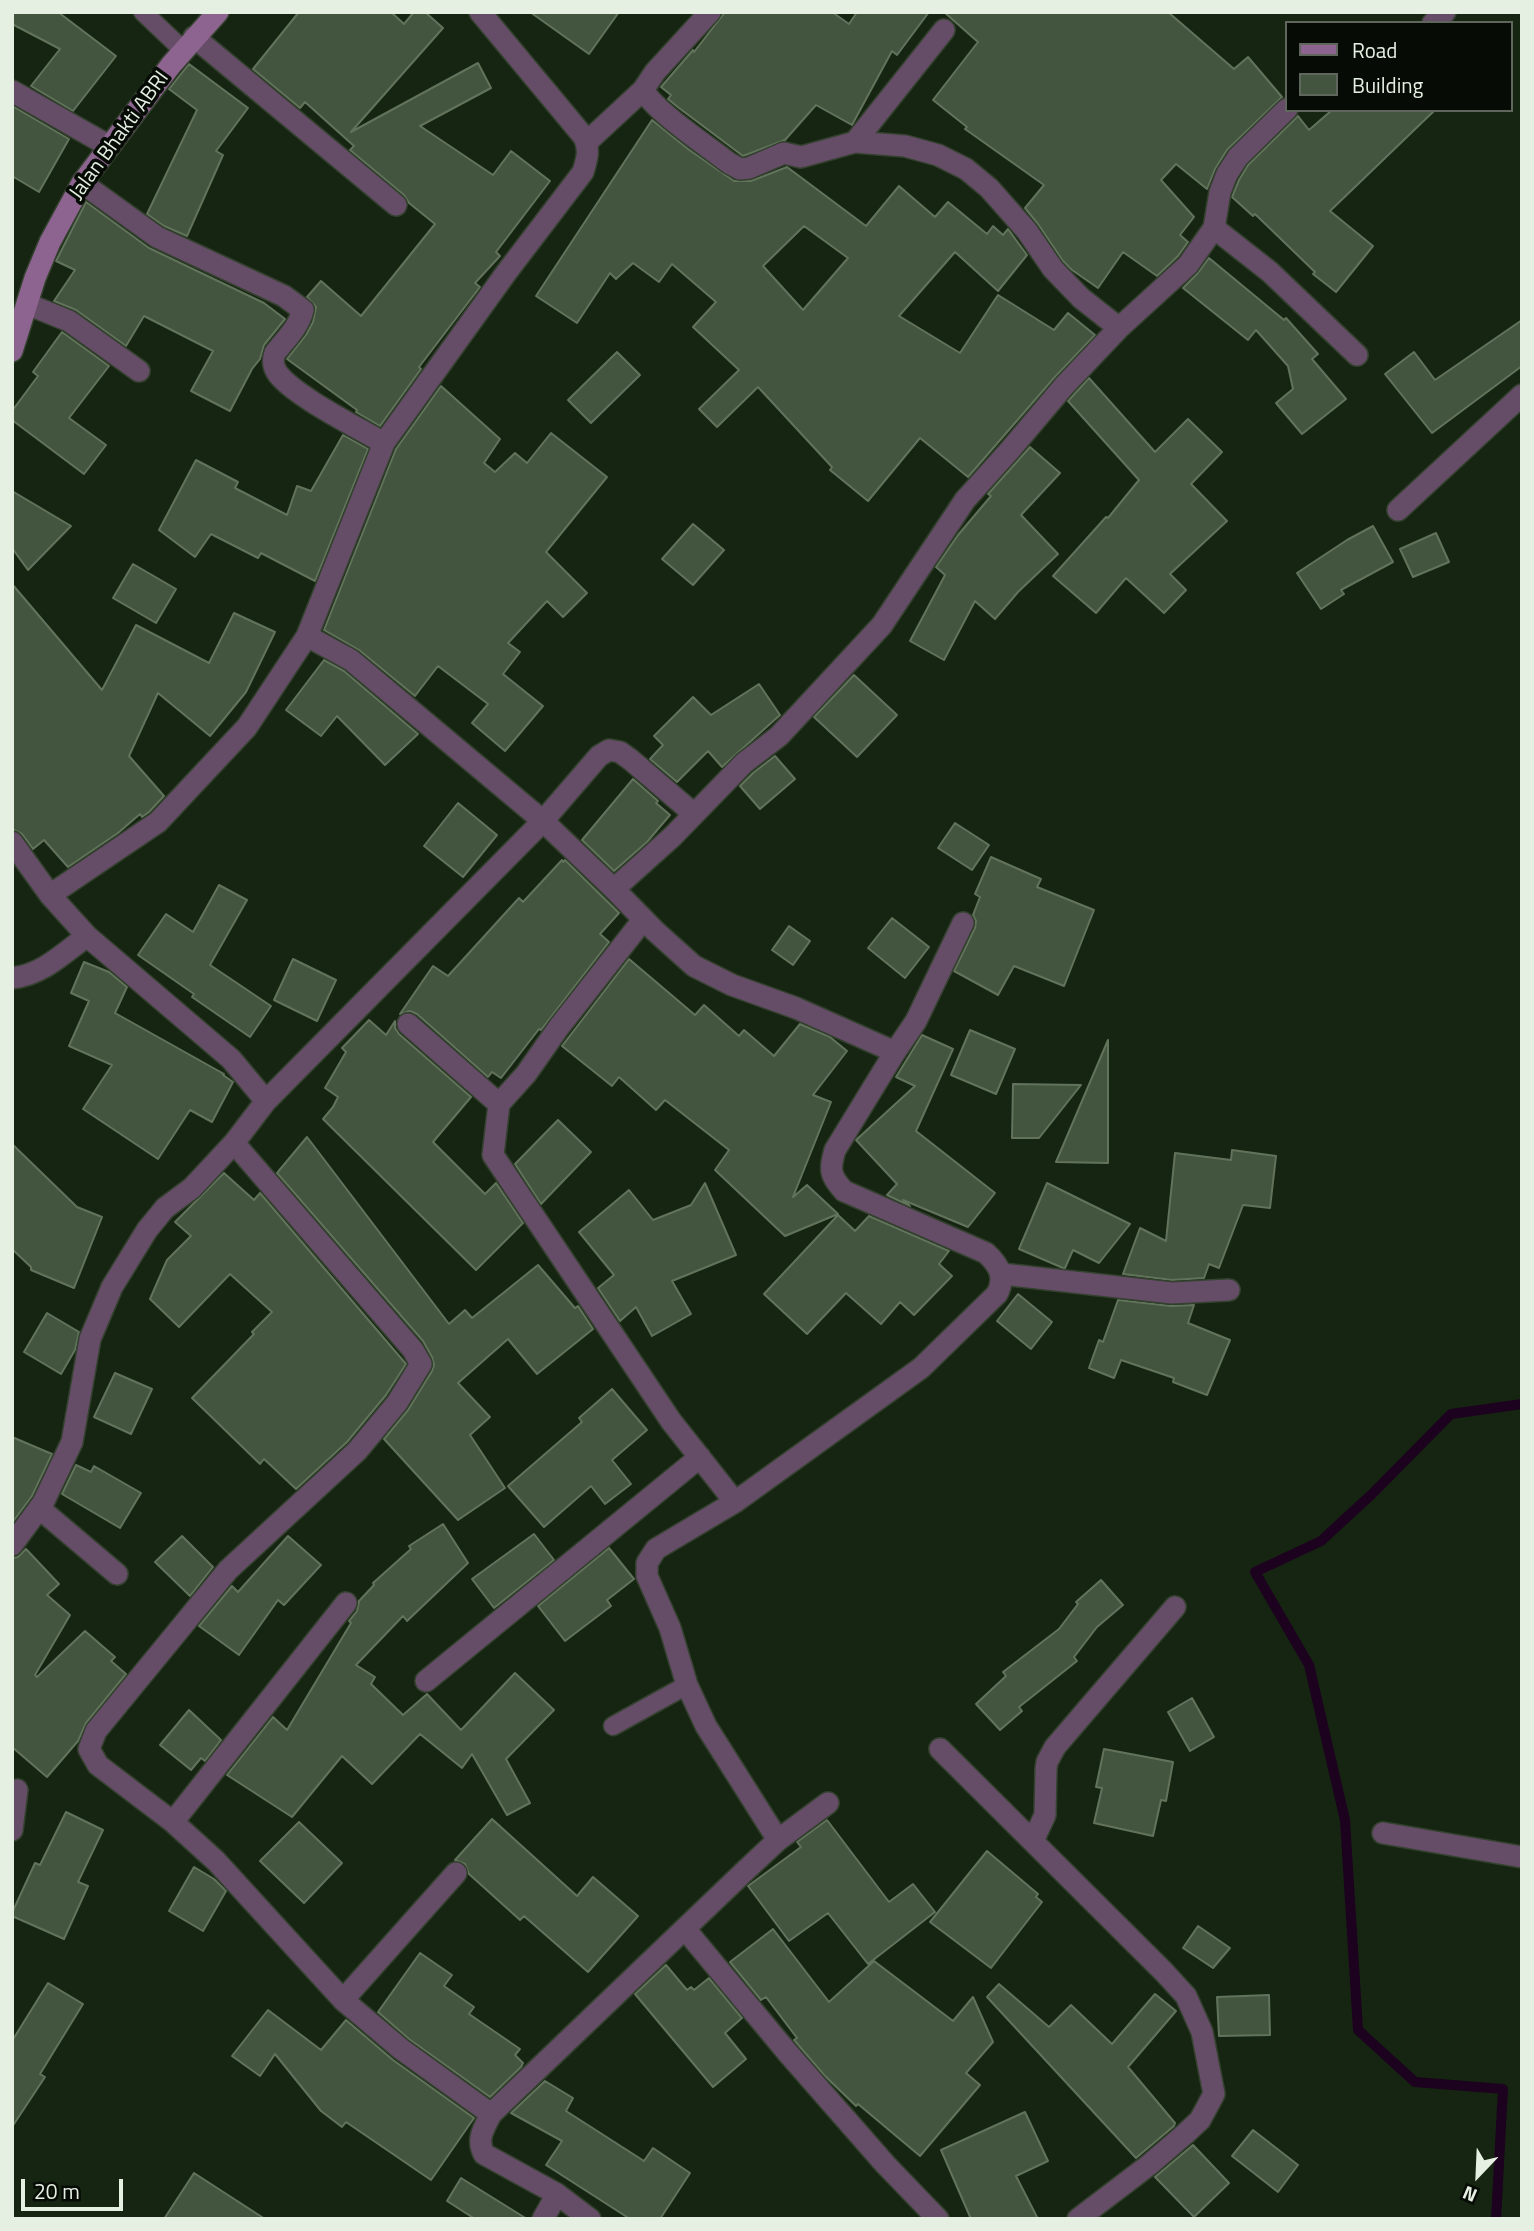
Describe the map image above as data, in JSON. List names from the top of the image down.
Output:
{
  "streets": {
    "street": ["Jalan Bhakti ABRI"]
  },
  "legend": ["Road", "Building"],
  "scale_bar": "20 m",
  "north": "bottom left"
}
